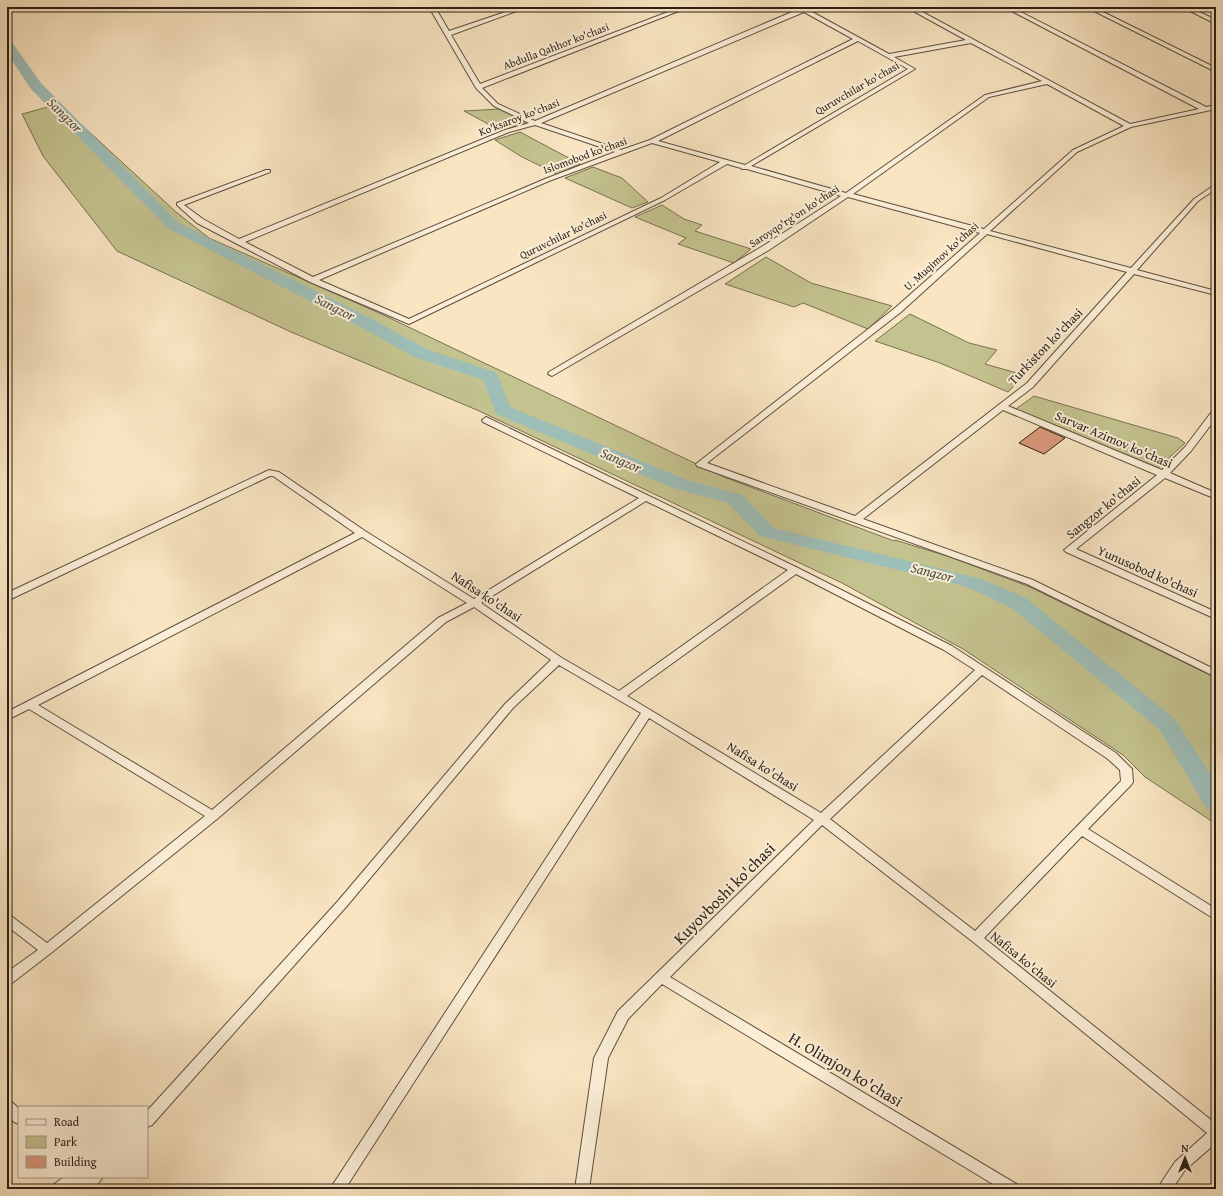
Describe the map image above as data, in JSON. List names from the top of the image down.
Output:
{
  "streets": {
    "street": [
      "Abdulla Qahhor ko'chasi",
      "Quruvchilar ko'chasi",
      "Ko'ksaroy ko'chasi",
      "Islomobod ko'chasi",
      "Saroyqo'rg'on ko'chasi",
      "U. Muqimov ko'chasi",
      "Turkiston ko'chasi",
      "Sarvar Azimov ko'chasi",
      "Sangzor ko'chasi",
      "Yunusobod ko'chasi",
      "Nafisa ko'chasi",
      "Kuyovboshi ko'chasi",
      "H. Olimjon ko'chasi"
    ]
  },
  "crossings": [
    ["Quruvchilar ko'chasi", "Ko'ksaroy ko'chasi"],
    ["Quruvchilar ko'chasi", "Islomobod ko'chasi"],
    ["U. Muqimov ko'chasi", "Turkiston ko'chasi"],
    ["Turkiston ko'chasi", "Sarvar Azimov ko'chasi"],
    ["Sarvar Azimov ko'chasi", "Sangzor ko'chasi"],
    ["Sangzor ko'chasi", "Yunusobod ko'chasi"],
    ["Nafisa ko'chasi", "Kuyovboshi ko'chasi"],
    ["Kuyovboshi ko'chasi", "H. Olimjon ko'chasi"]
  ],
  "water": ["Sangzor"],
  "legend": ["Road", "Park", "Building"],
  "north": "top"
}
